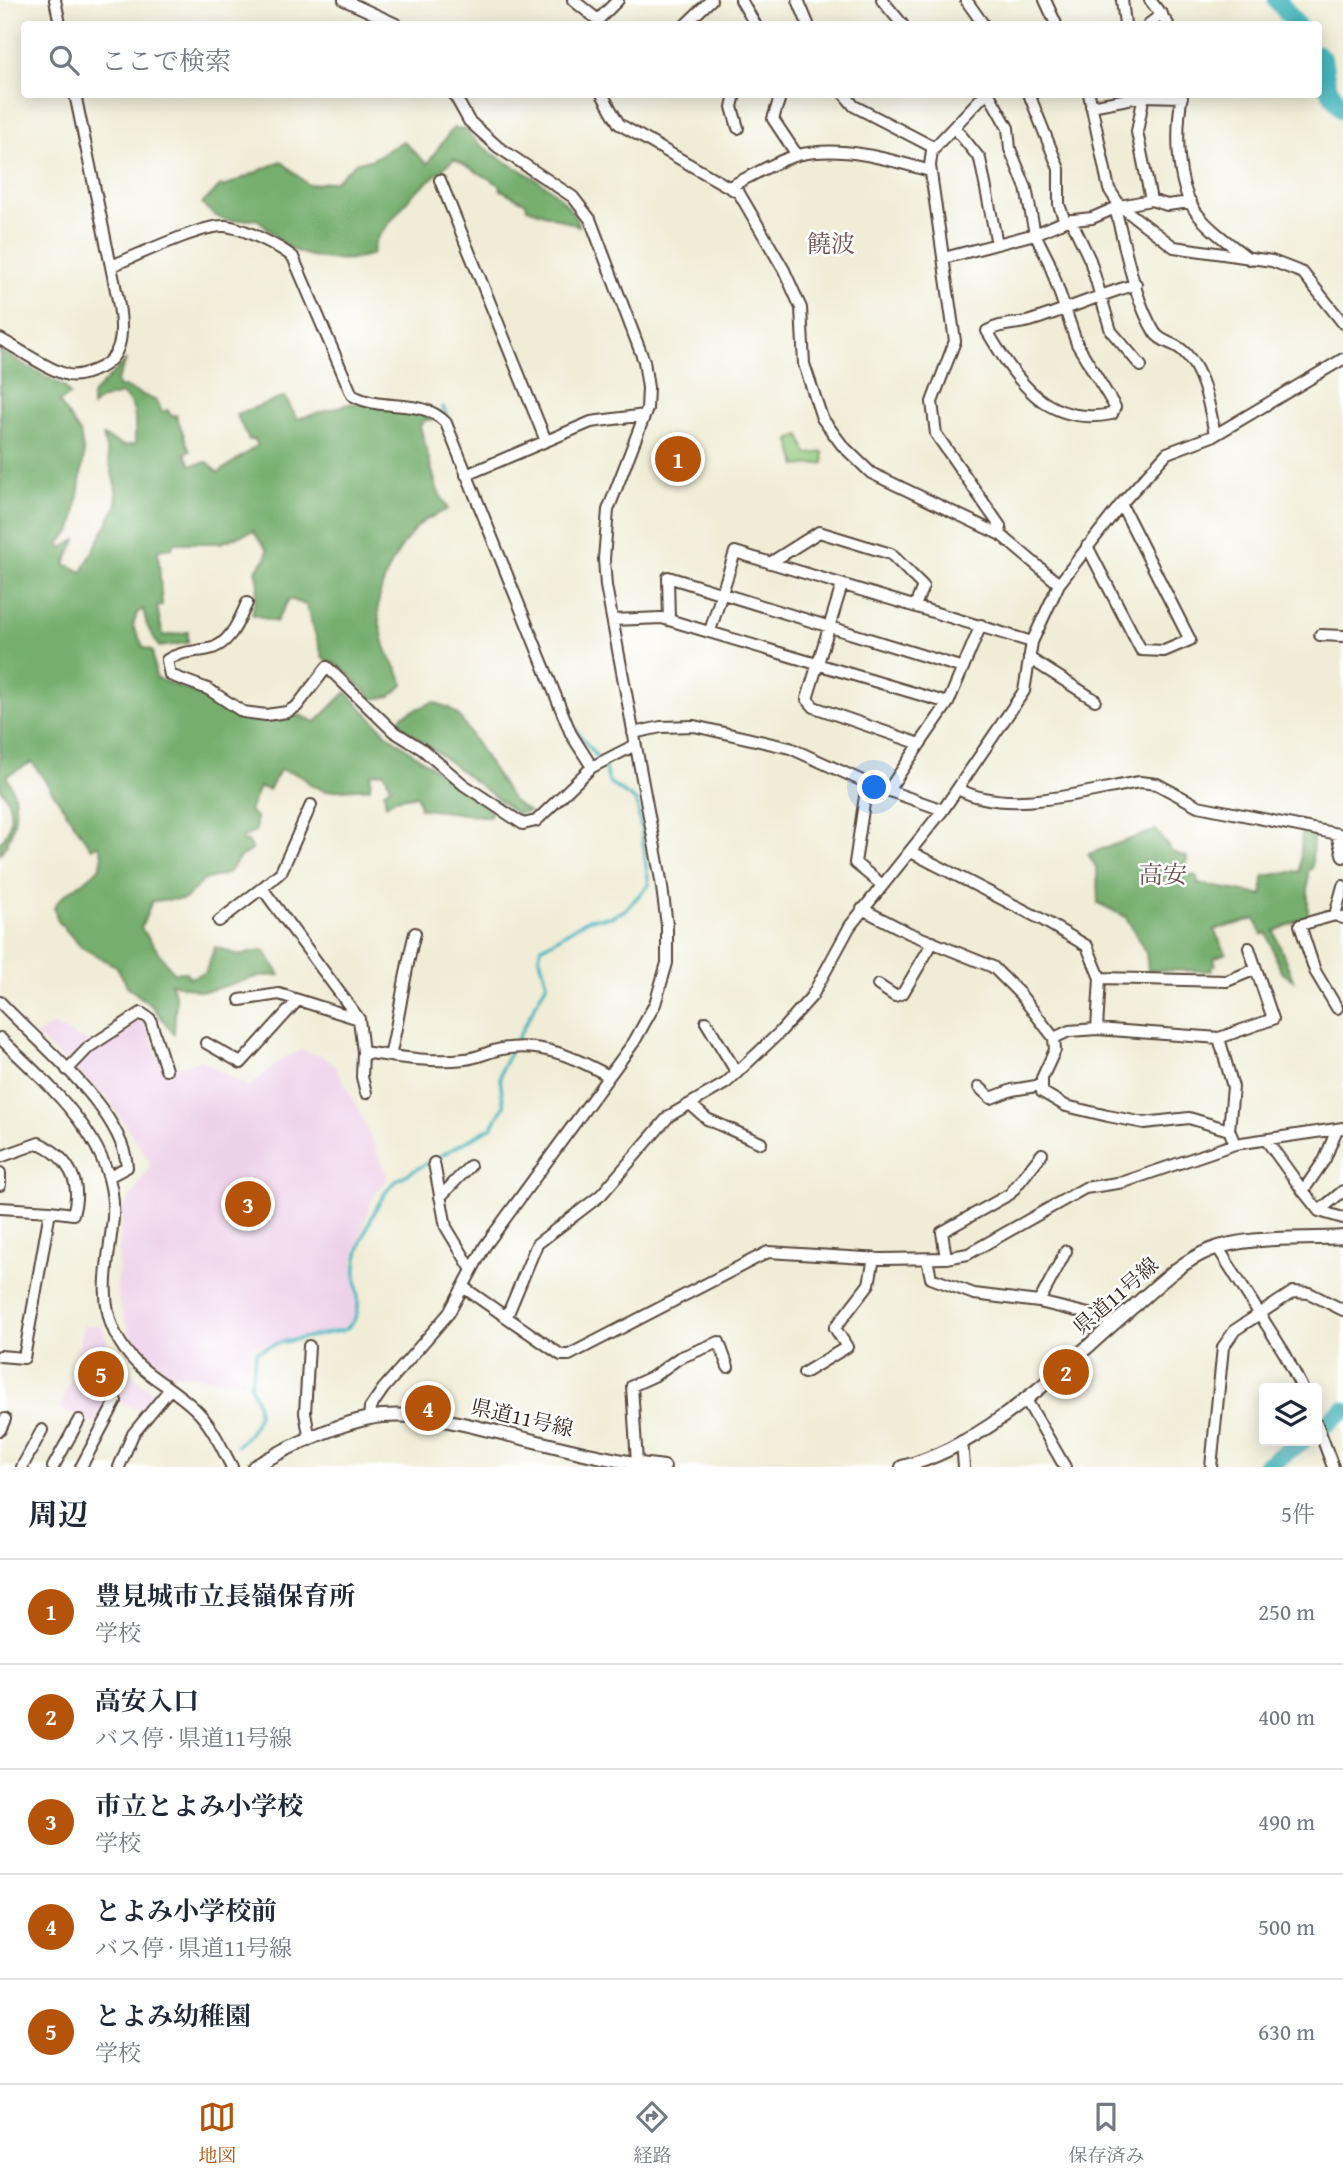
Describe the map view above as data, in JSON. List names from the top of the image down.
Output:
{
  "streets": {
    "main road": ["県道11号線"]
  },
  "districts": ["饒波", "高安"],
  "page": {
    "search": "ここで検索",
    "pins": [
      "1",
      "3",
      "2",
      "5",
      "4"
    ],
    "heading": ["周辺", "5件"],
    "list": [
      {
        "mark": "1",
        "name": "豊見城市立長嶺保育所",
        "note": "学校",
        "value": "250 m"
      },
      {
        "mark": "2",
        "name": "高安入口",
        "note": "バス停 · 県道11号線",
        "value": "400 m"
      },
      {
        "mark": "3",
        "name": "市立とよみ小学校",
        "note": "学校",
        "value": "490 m"
      },
      {
        "mark": "4",
        "name": "とよみ小学校前",
        "note": "バス停 · 県道11号線",
        "value": "500 m"
      },
      {
        "mark": "5",
        "name": "とよみ幼稚園",
        "note": "学校",
        "value": "630 m"
      }
    ],
    "nav": ["地図", "経路", "保存済み"]
  }
}
